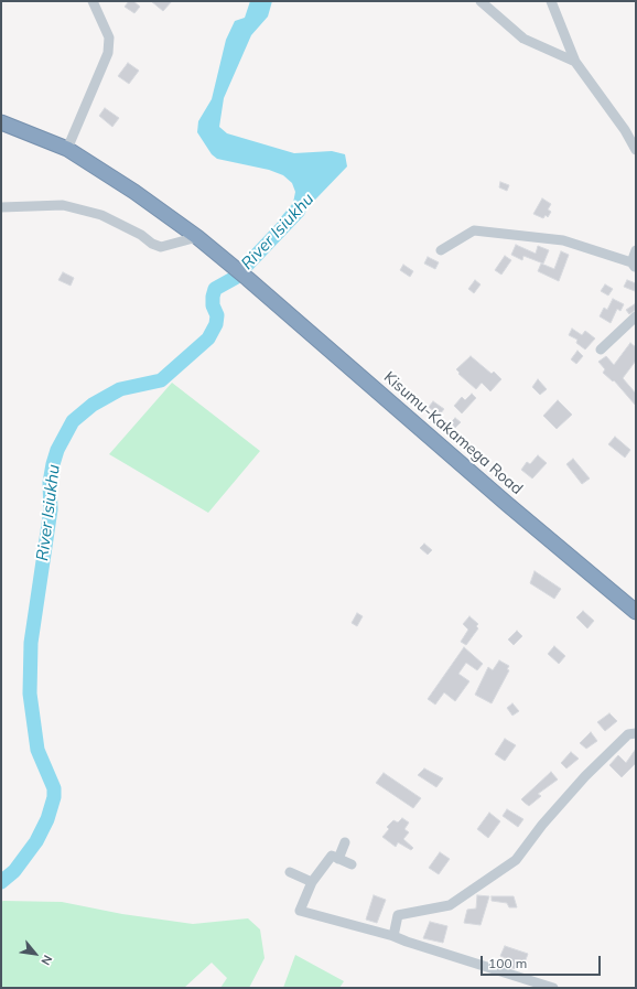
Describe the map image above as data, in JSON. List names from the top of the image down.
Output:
{
  "streets": {
    "highway": ["Kisumu-Kakamega Road"]
  },
  "water": ["River Isiukhu"],
  "scale_bar": "100 m",
  "north": "bottom right"
}
